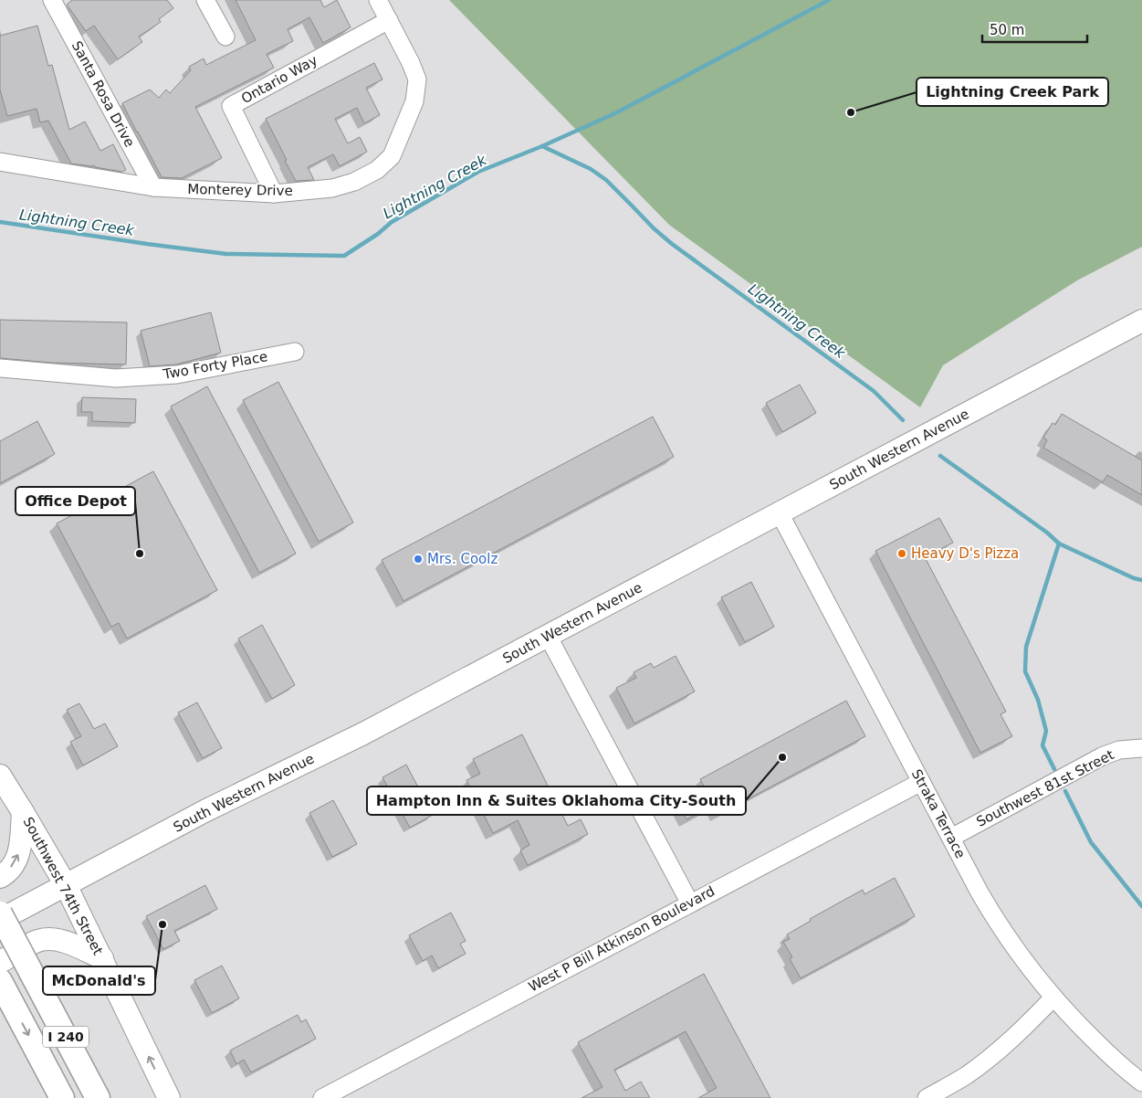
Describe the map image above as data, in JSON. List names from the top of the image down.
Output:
{
  "streets": {
    "highway": ["I 240"],
    "main road": ["South Western Avenue", "Southwest 74th Street"],
    "street": [
      "Ontario Way",
      "Santa Rosa Drive",
      "Monterey Drive",
      "Two Forty Place",
      "Southwest 81st Street",
      "Straka Terrace",
      "West P Bill Atkinson Boulevard"
    ]
  },
  "crossings": [
    ["Ontario Way", "Monterey Drive"],
    ["Santa Rosa Drive", "Monterey Drive"],
    ["South Western Avenue", "Straka Terrace"],
    ["South Western Avenue", "Southwest 74th Street"],
    ["Southwest 81st Street", "Straka Terrace"],
    ["Straka Terrace", "West P Bill Atkinson Boulevard"]
  ],
  "one_way": ["Southwest 74th Street"],
  "water": ["Lightning Creek"],
  "places": [
    "Lightning Creek Park",
    "Office Depot",
    "Heavy D's Pizza",
    "Mrs. Coolz",
    "Hampton Inn & Suites Oklahoma City-South",
    "McDonald's"
  ],
  "scale_bar": "50 m"
}
